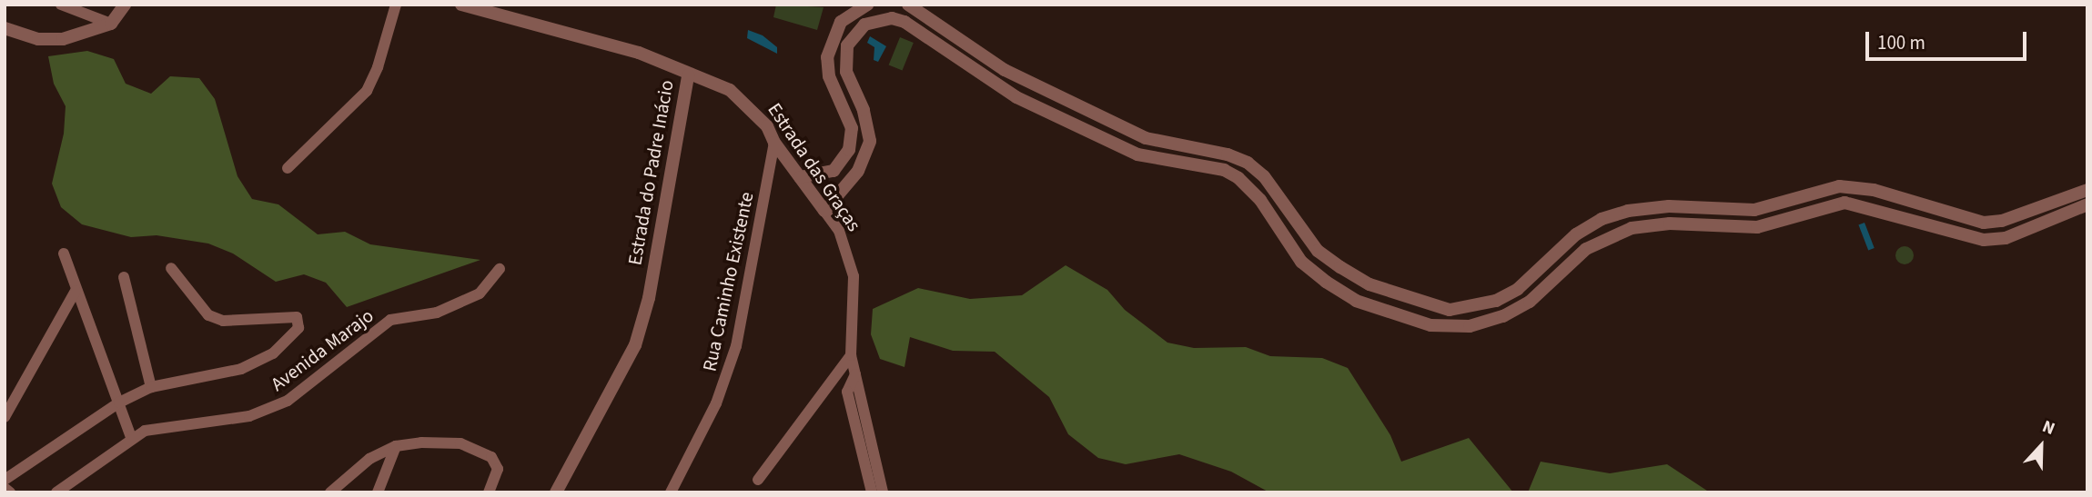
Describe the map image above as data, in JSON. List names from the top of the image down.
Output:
{
  "streets": {
    "street": [
      "Estrada das Graças",
      "Estrada do Padre Inácio",
      "Rua Caminho Existente",
      "Avenida Marajo"
    ]
  },
  "crossings": [
    ["Estrada das Graças", "Estrada do Padre Inácio"],
    ["Estrada das Graças", "Rua Caminho Existente"]
  ],
  "scale_bar": "100 m",
  "north": "top"
}
